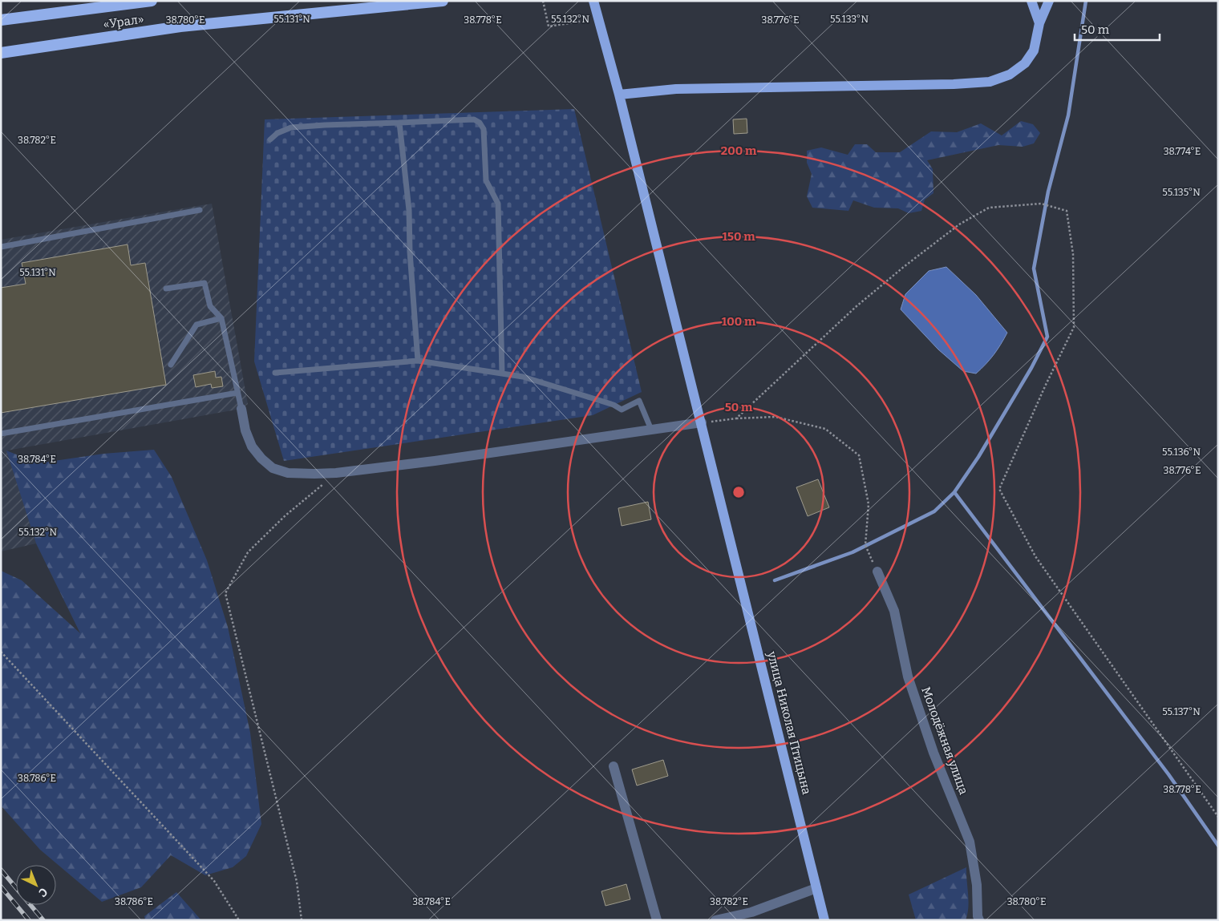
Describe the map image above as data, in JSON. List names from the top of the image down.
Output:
{
  "streets": {
    "highway": ["«Урал»"],
    "main road": ["улица Николая Птицына"],
    "street": ["Молодёжная улица"]
  },
  "scale_bar": "50 m",
  "north": "bottom right",
  "coordinates": [
    "55.131°N",
    "55.132°N",
    "55.133°N",
    "38.780°E",
    "38.778°E",
    "38.776°E",
    "38.782°E",
    "38.774°E",
    "55.135°N",
    "55.136°N",
    "38.784°E",
    "55.137°N",
    "38.786°E"
  ],
  "rings": [
    "200 m",
    "150 m",
    "100 m",
    "50 m"
  ]
}
